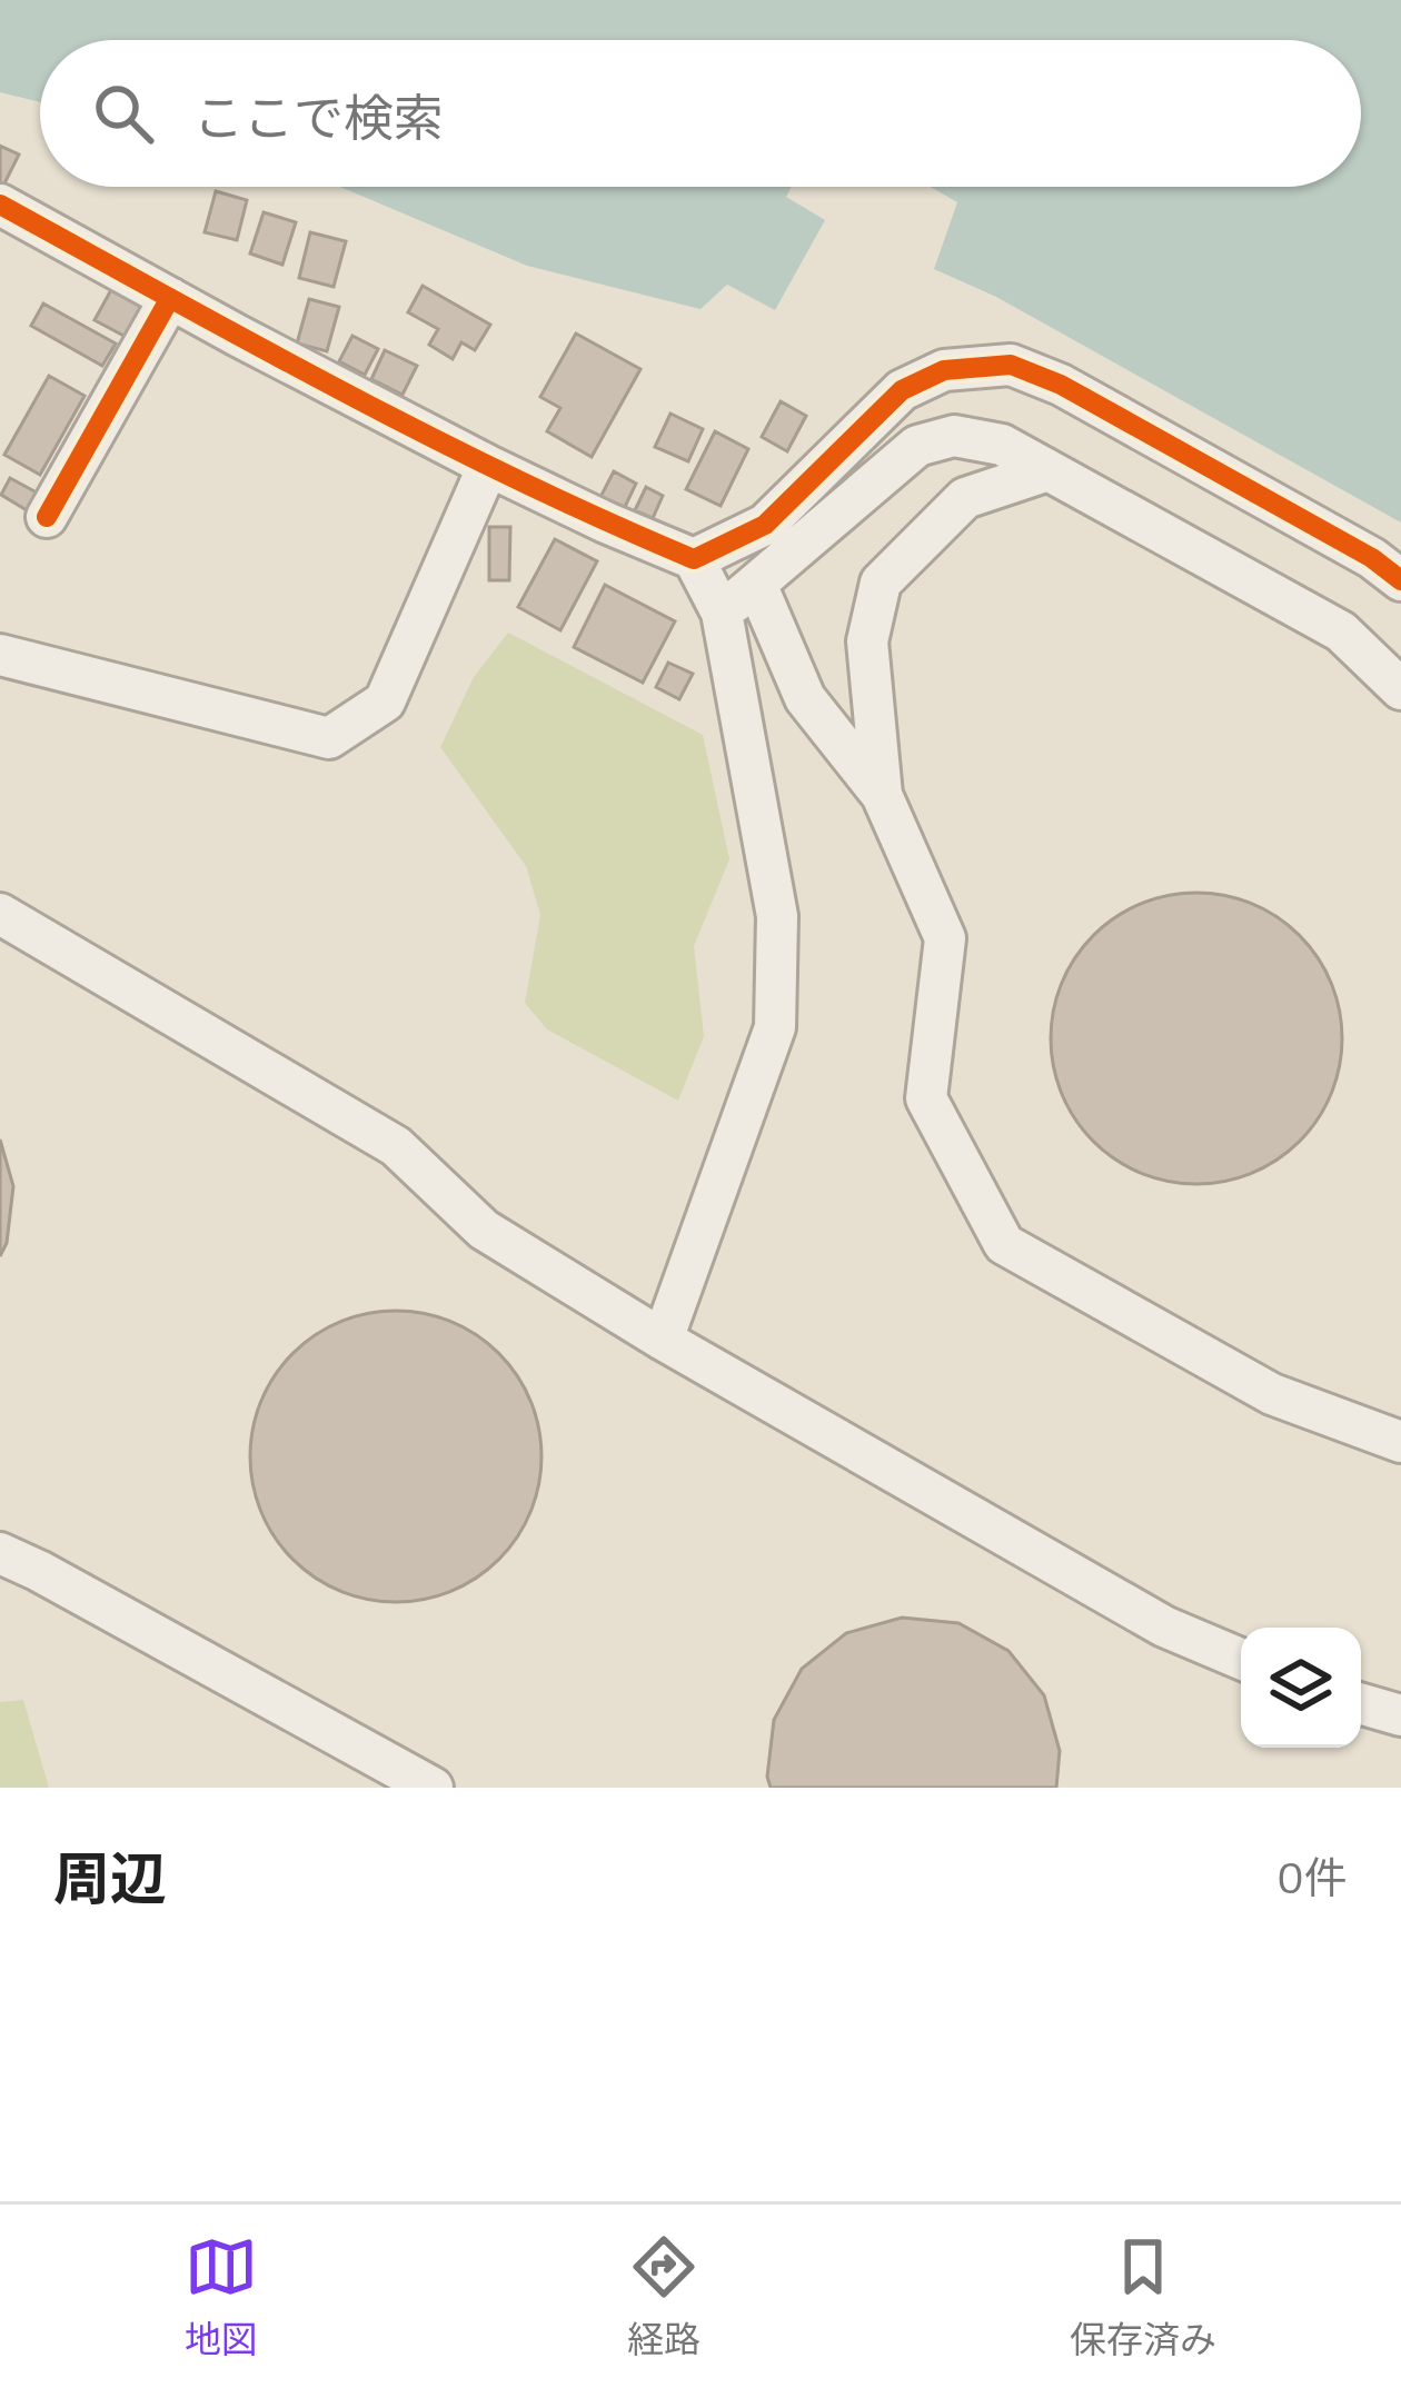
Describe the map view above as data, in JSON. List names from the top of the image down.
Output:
{
  "page": {
    "search": "ここで検索",
    "heading": ["周辺", "0件"],
    "nav": ["地図", "経路", "保存済み"]
  }
}
